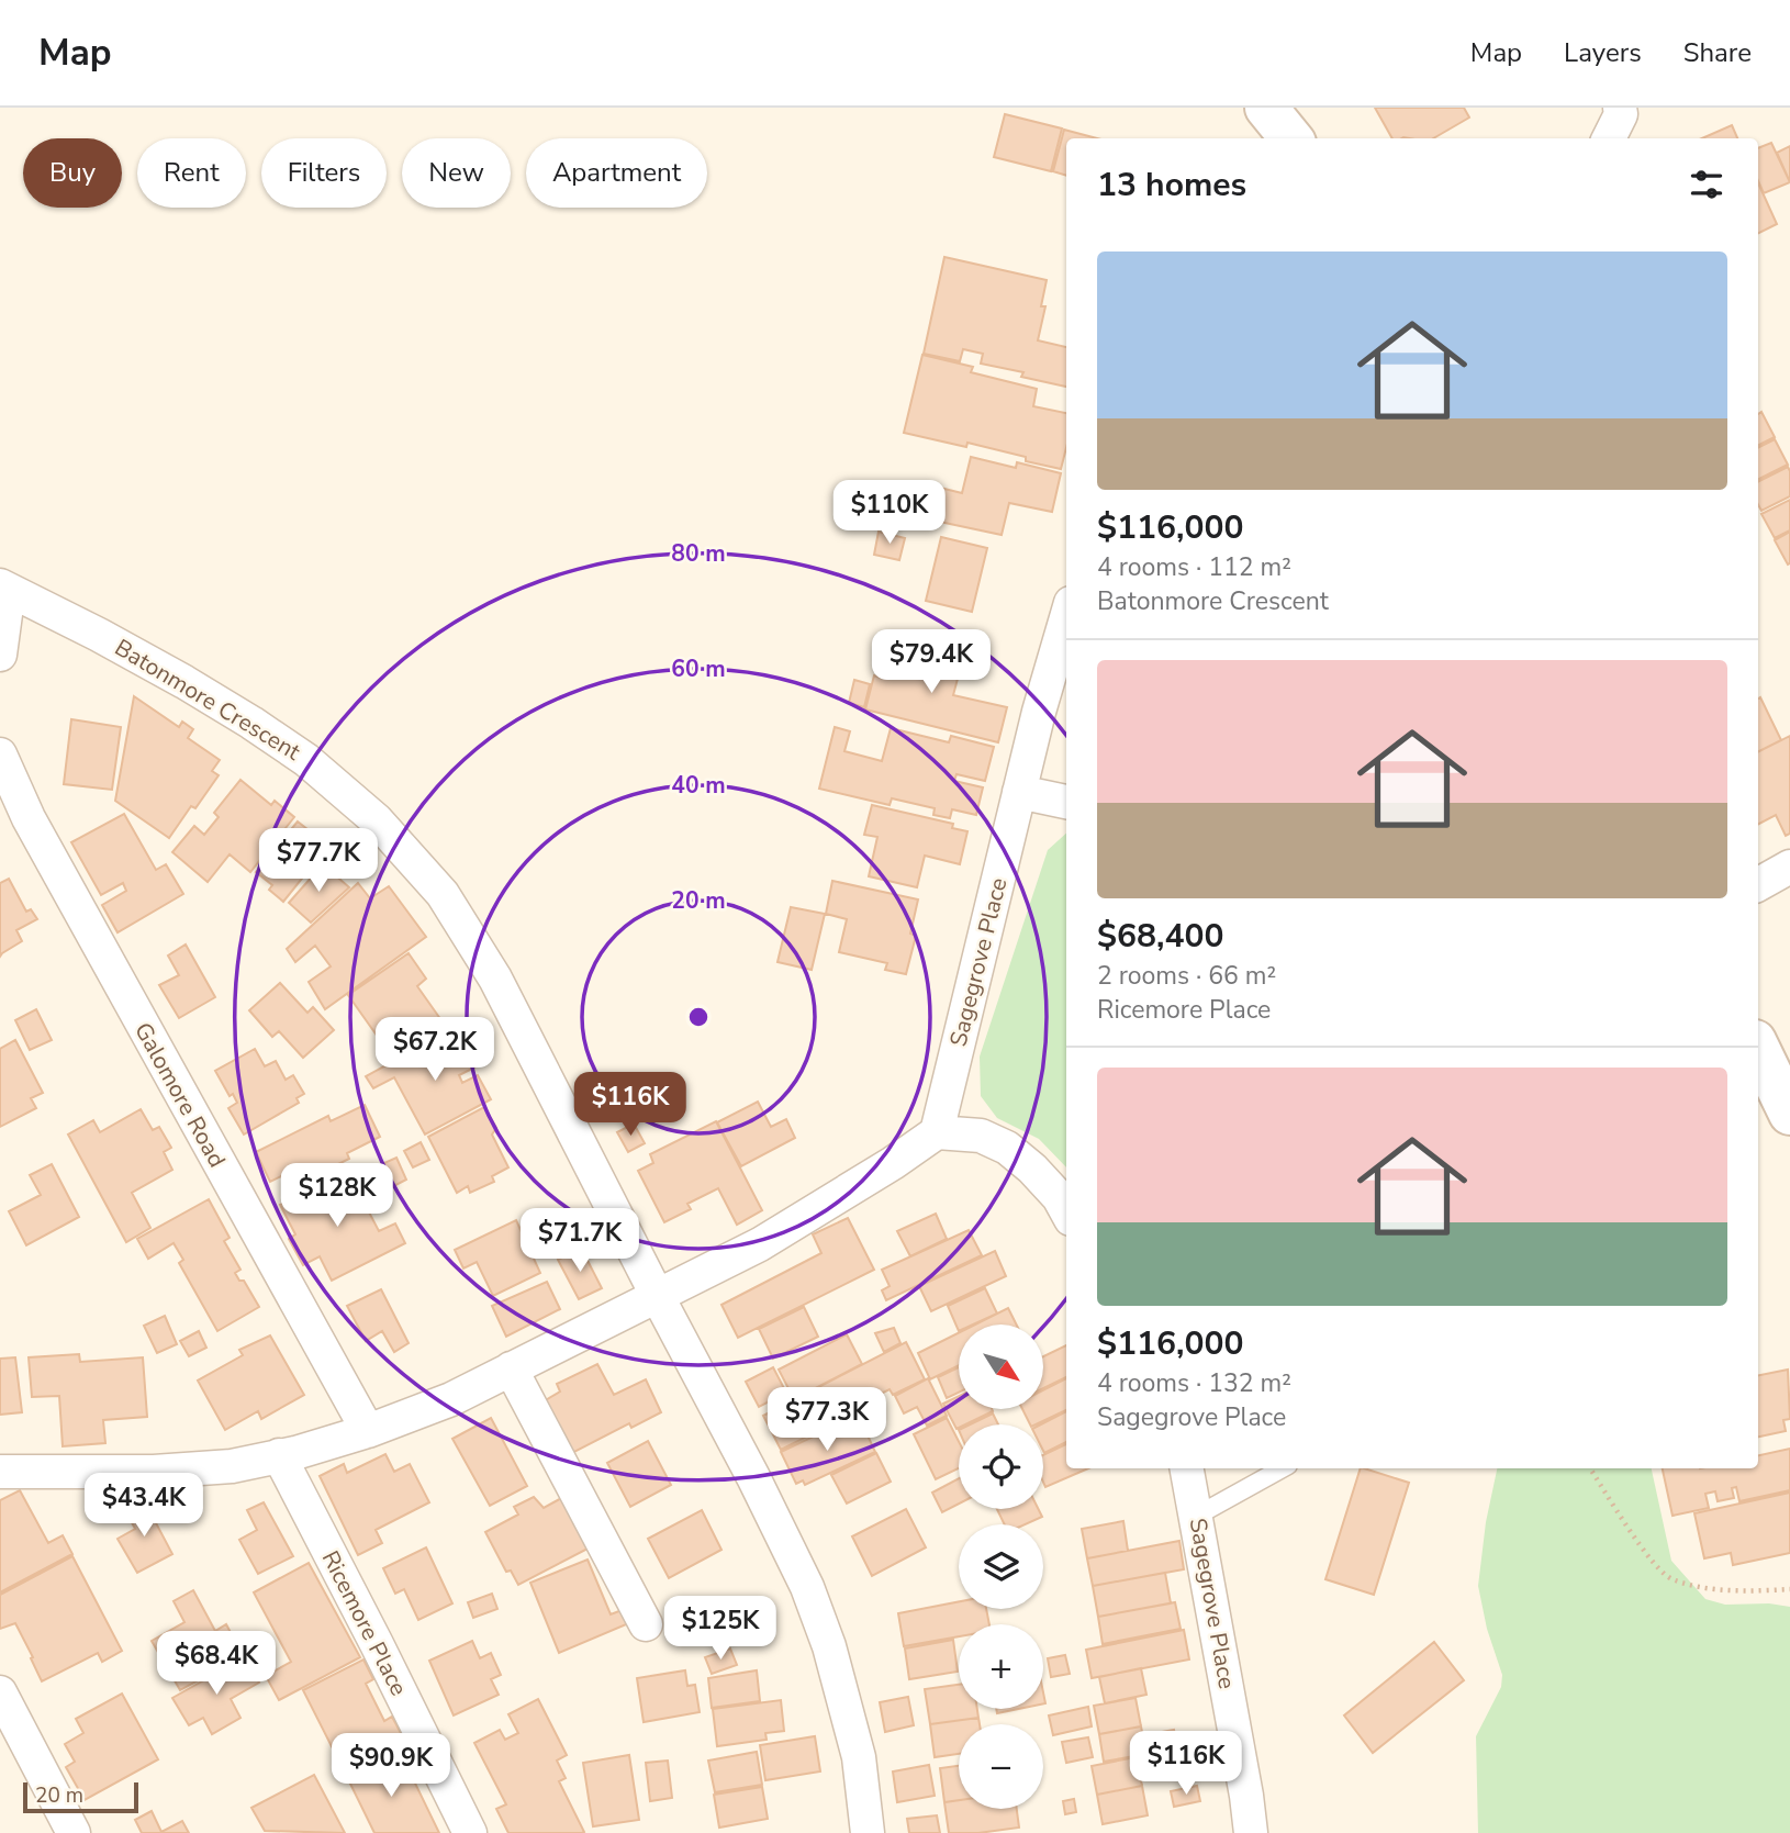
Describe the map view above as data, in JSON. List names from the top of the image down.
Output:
{
  "streets": {
    "street": [
      "Batonmore Crescent",
      "Sagegrove Place",
      "Galomore Road",
      "Ricemore Place"
    ]
  },
  "scale_bar": "20 m",
  "north": "bottom right",
  "page": {
    "header": "Map",
    "nav": ["Map", "Layers", "Share"],
    "chip": [
      "Buy",
      "Rent",
      "Filters",
      "New",
      "Apartment"
    ],
    "heading": "13 homes",
    "list": [
      {
        "name": "$116,000",
        "note": "4 rooms · 112 m² · Batonmore Crescent"
      },
      {
        "name": "$68,400",
        "note": "2 rooms · 66 m² · Ricemore Place"
      },
      {
        "name": "$116,000",
        "note": "4 rooms · 132 m² · Sagegrove Place"
      }
    ],
    "price": [
      "$110K",
      "$79.4K",
      "$77.7K",
      "$67.2K",
      "$116K",
      "$128K",
      "$71.7K",
      "$77.3K",
      "$43.4K",
      "$125K",
      "$68.4K",
      "$116K",
      "$90.9K"
    ],
    "map_buttons": ["+", "−"],
    "scale": "20 m"
  },
  "rings": [
    "80 m",
    "60 m",
    "40 m",
    "20 m"
  ]
}
